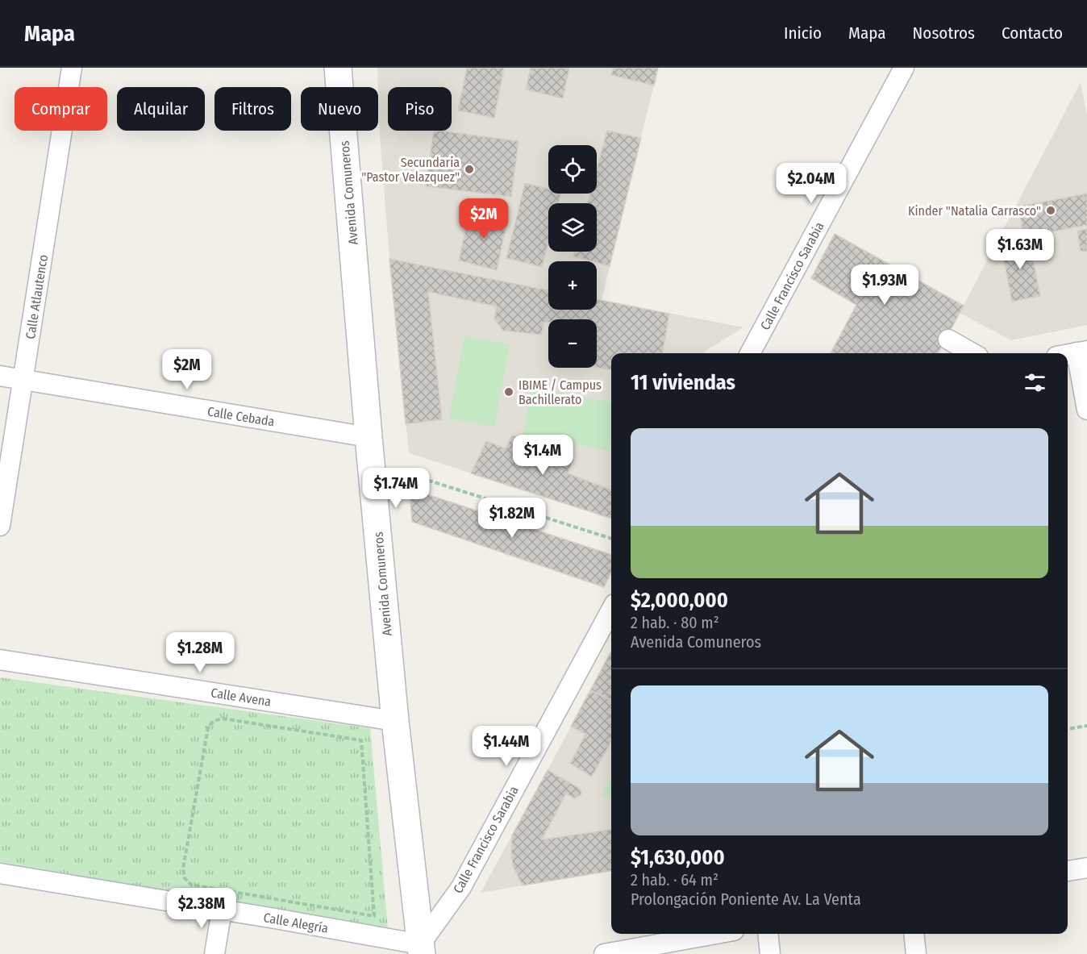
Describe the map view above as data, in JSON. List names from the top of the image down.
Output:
{
  "streets": {
    "main road": ["Avenida Comuneros"],
    "street": [
      "Calle Francisco Sarabia",
      "Calle Atlautenco",
      "Calle Cebada",
      "Calle Avena",
      "Calle Alegría"
    ]
  },
  "crossings": [
    ["Avenida Comuneros", "Calle Francisco Sarabia"],
    ["Avenida Comuneros", "Calle Cebada"],
    ["Avenida Comuneros", "Calle Avena"],
    ["Avenida Comuneros", "Calle Alegría"],
    ["Calle Francisco Sarabia", "Calle Alegría"],
    ["Calle Atlautenco", "Calle Cebada"]
  ],
  "places": ["Secundaria \"Pastor Velazquez\"", "Kinder \"Natalia Carrasco\"", "IBIME / Campus Bachillerato"],
  "page": {
    "header": "Mapa",
    "nav": [
      "Inicio",
      "Mapa",
      "Nosotros",
      "Contacto"
    ],
    "chip": [
      "Comprar",
      "Alquilar",
      "Filtros",
      "Nuevo",
      "Piso"
    ],
    "map_buttons": ["+", "−"],
    "price": [
      "$2.04M",
      "$2M",
      "$1.63M",
      "$1.93M",
      "$2M",
      "$1.4M",
      "$1.74M",
      "$1.82M",
      "$1.28M",
      "$1.44M",
      "$2.38M"
    ],
    "heading": "11 viviendas",
    "list": [
      {
        "name": "$2,000,000",
        "note": "2 hab. · 80 m² · Avenida Comuneros"
      },
      {
        "name": "$1,630,000",
        "note": "2 hab. · 64 m² · Prolongación Poniente Av. La Venta"
      }
    ]
  }
}
